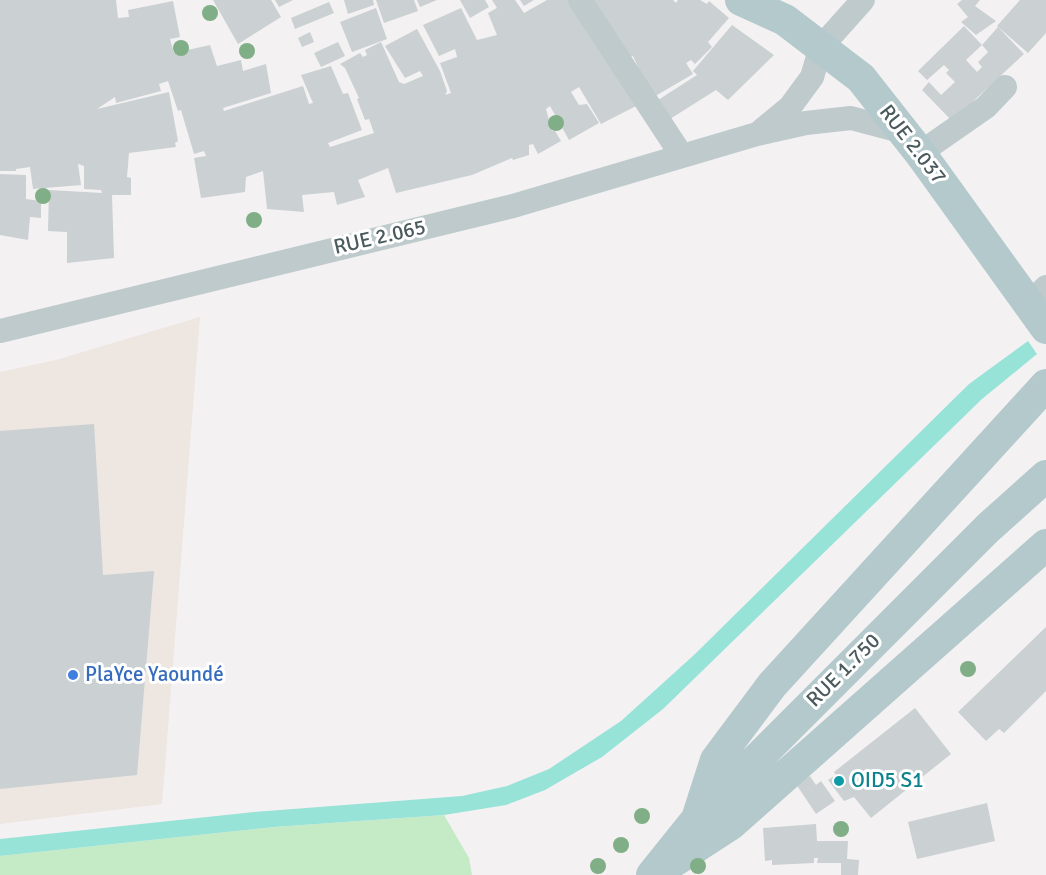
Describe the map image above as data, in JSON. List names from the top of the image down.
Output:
{
  "streets": {
    "main road": ["RUE 2.037", "RUE 1.750"],
    "street": ["RUE 2.065"]
  },
  "crossings": [
    ["RUE 2.037", "RUE 2.065"]
  ],
  "places": ["PlaYce Yaoundé", "OID5 S1"]
}
